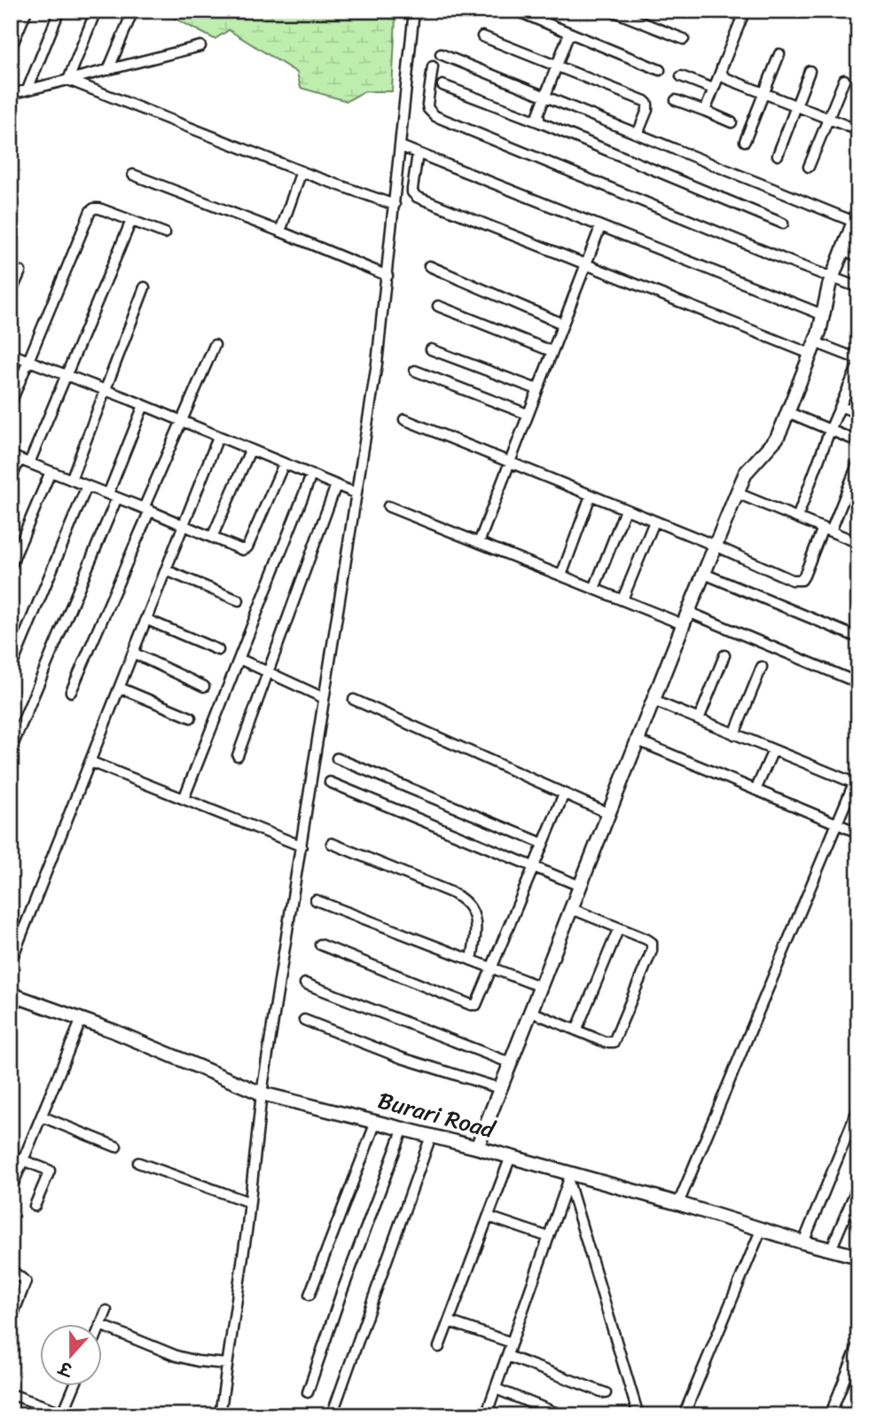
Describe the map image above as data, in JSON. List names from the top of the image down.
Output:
{
  "streets": {
    "street": ["Burari Road"]
  },
  "north": "bottom"
}
